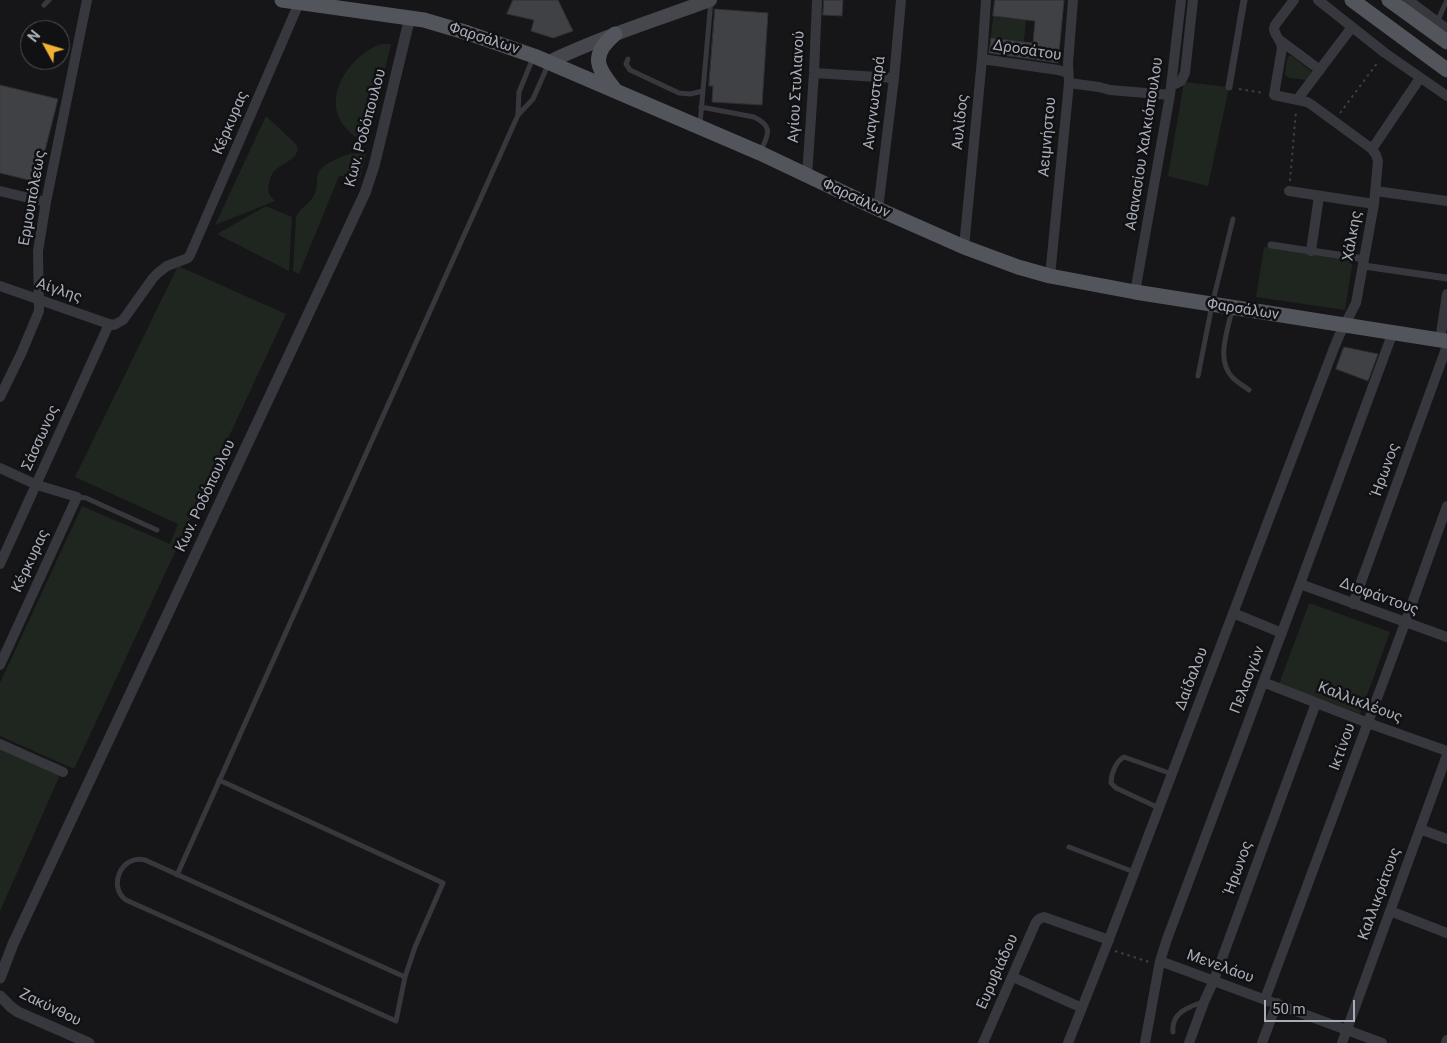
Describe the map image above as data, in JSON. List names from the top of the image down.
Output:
{
  "streets": {
    "main road": ["Φαρσάλων"],
    "street": [
      "Δροσάτου",
      "Αγίου Στυλιανού",
      "Αναγνωσταρά",
      "Αυλίδος",
      "Κέρκυρας",
      "Κων. Ροδόπουλου",
      "Αειμνήστου",
      "Αθανασίου Χαλκιόπουλου",
      "Ερμουπόλεως",
      "Χάλκης",
      "Αίγλης",
      "Σάσσωνος",
      "Ήρωνος",
      "Διοφάντους",
      "Δαίδαλου",
      "Πελασγών",
      "Καλλικλέους",
      "Ικτίνου",
      "Καλλικράτους",
      "Μενελάου",
      "Ευρυβιάδου",
      "Ζακύνθου"
    ]
  },
  "crossings": [
    ["Φαρσάλων", "Αγίου Στυλιανού"],
    ["Φαρσάλων", "Αναγνωσταρά"],
    ["Φαρσάλων", "Αυλίδος"],
    ["Φαρσάλων", "Κέρκυρας"],
    ["Φαρσάλων", "Κων. Ροδόπουλου"],
    ["Φαρσάλων", "Αειμνήστου"],
    ["Φαρσάλων", "Αθανασίου Χαλκιόπουλου"],
    ["Φαρσάλων", "Χάλκης"],
    ["Φαρσάλων", "Ήρωνος"],
    ["Φαρσάλων", "Δαίδαλου"],
    ["Φαρσάλων", "Πελασγών"],
    ["Δροσάτου", "Αυλίδος"],
    ["Δροσάτου", "Αειμνήστου"],
    ["Δροσάτου", "Αθανασίου Χαλκιόπουλου"],
    ["Κέρκυρας", "Αίγλης"],
    ["Κέρκυρας", "Σάσσωνος"],
    ["Ερμουπόλεως", "Αίγλης"],
    ["Χάλκης", "Δαίδαλου"],
    ["Αίγλης", "Σάσσωνος"],
    ["Ήρωνος", "Διοφάντους"],
    ["Ήρωνος", "Καλλικλέους"],
    ["Ήρωνος", "Μενελάου"],
    ["Διοφάντους", "Πελασγών"],
    ["Διοφάντους", "Ικτίνου"],
    ["Δαίδαλου", "Ευρυβιάδου"],
    ["Πελασγών", "Καλλικλέους"],
    ["Πελασγών", "Μενελάου"],
    ["Καλλικλέους", "Ικτίνου"],
    ["Καλλικλέους", "Καλλικράτους"],
    ["Ικτίνου", "Μενελάου"],
    ["Καλλικράτους", "Μενελάου"]
  ],
  "scale_bar": "50 m",
  "north": "top left"
}
